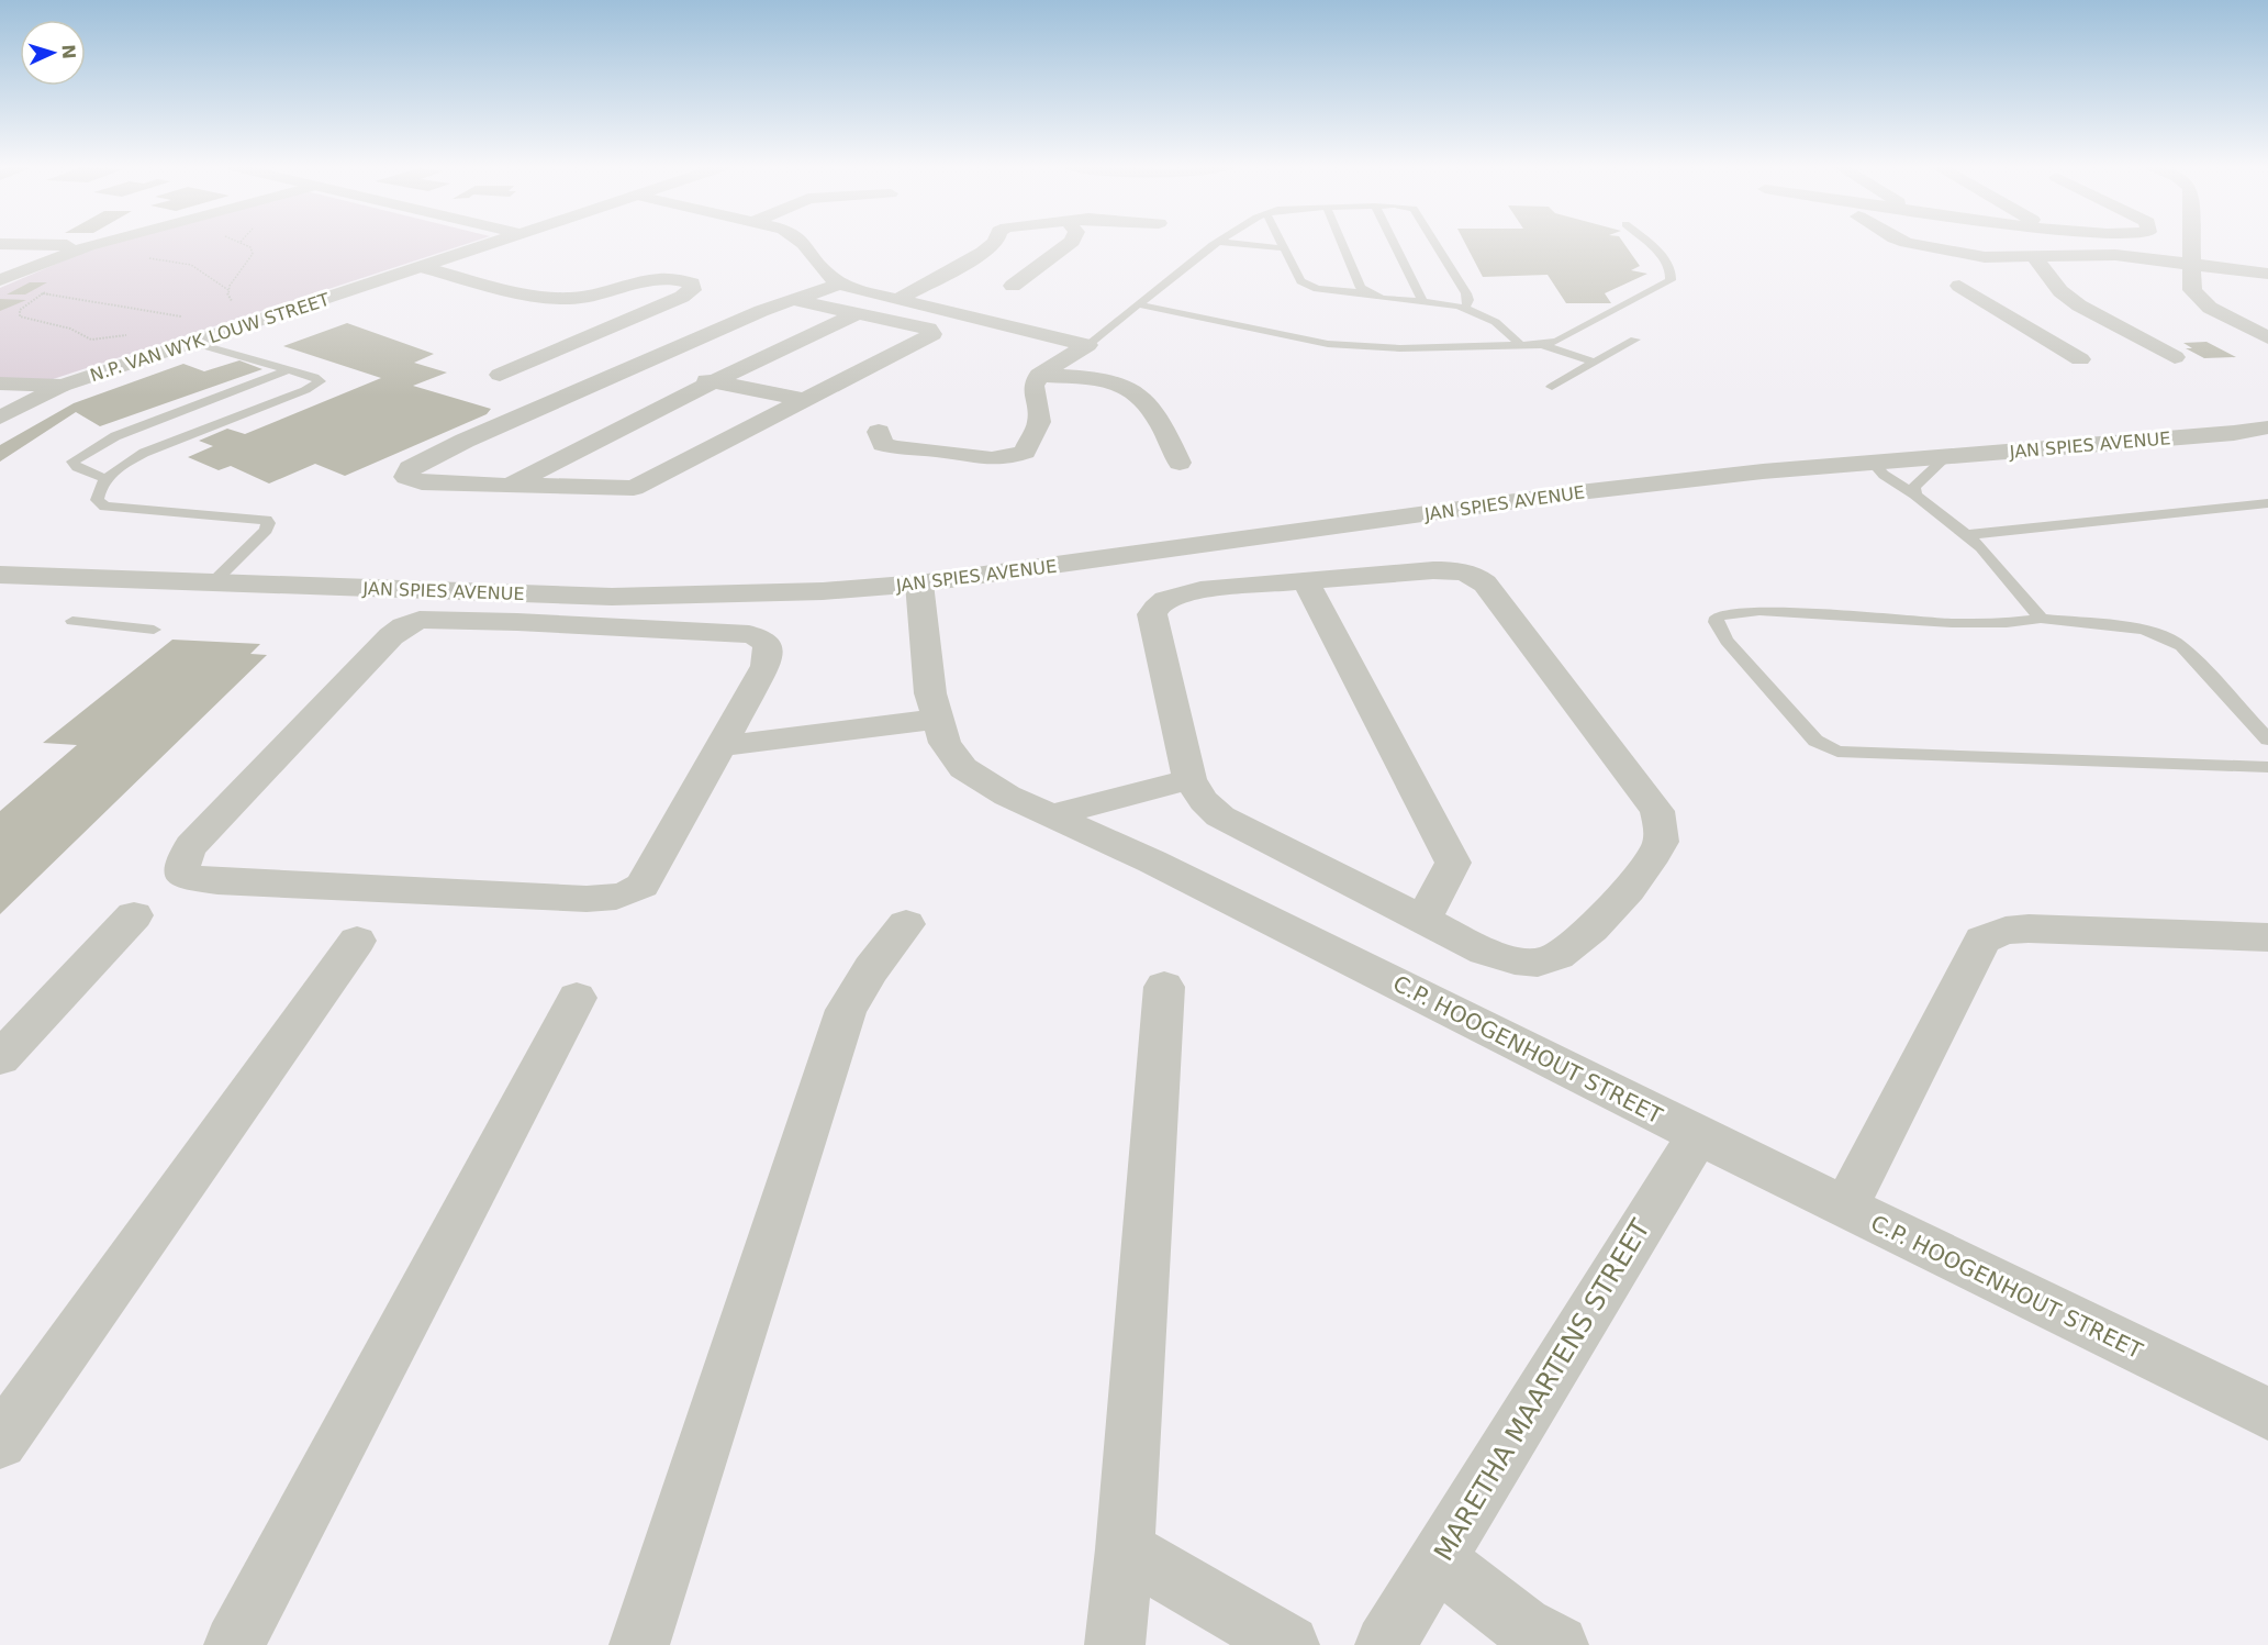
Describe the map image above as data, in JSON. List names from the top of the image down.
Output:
{
  "streets": {
    "street": [
      "N.P. VAN WYK LOUW STREET",
      "JAN SPIES AVENUE",
      "C.P. HOOGENHOUT STREET",
      "MARETHA MAARTENS STREET"
    ]
  },
  "crossings": [
    ["JAN SPIES AVENUE", "C.P. HOOGENHOUT STREET"],
    ["C.P. HOOGENHOUT STREET", "MARETHA MAARTENS STREET"]
  ],
  "north": "right"
}
